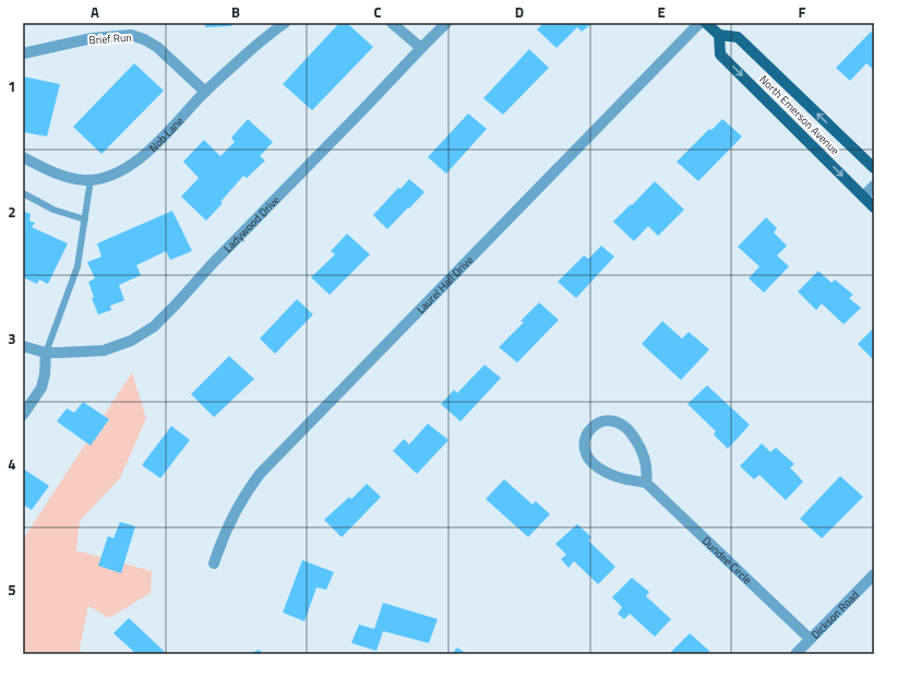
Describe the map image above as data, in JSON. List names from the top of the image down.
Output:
{
  "streets": {
    "main road": ["North Emerson Avenue"],
    "street": [
      "Brief Run",
      "Nob Lane",
      "Ladywood Drive",
      "Laurel Hall Drive",
      "Dundee Circle",
      "Dickson Road"
    ]
  },
  "crossings": [
    ["Brief Run", "Nob Lane"],
    ["Dundee Circle", "Dickson Road"]
  ],
  "grid": {
    "columns": [
      "A",
      "B",
      "C",
      "D",
      "E",
      "F"
    ],
    "rows": [
      "1",
      "2",
      "3",
      "4",
      "5"
    ]
  }
}
